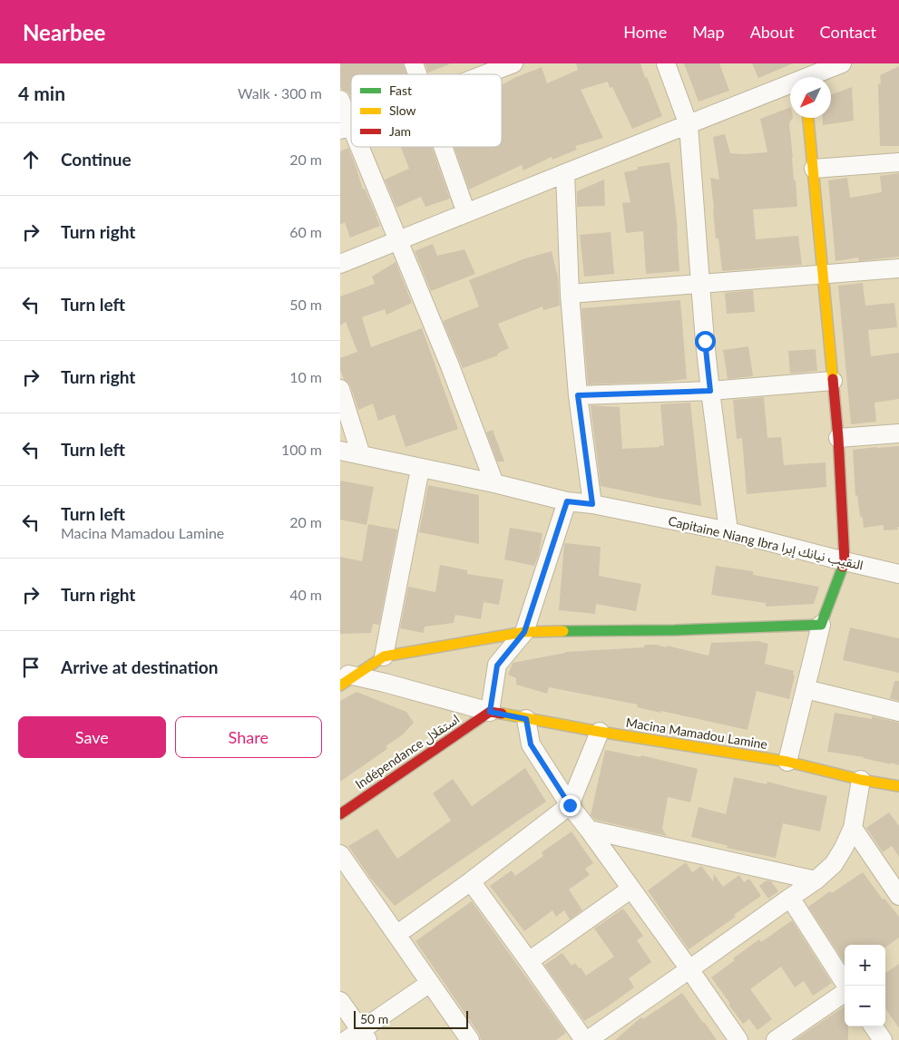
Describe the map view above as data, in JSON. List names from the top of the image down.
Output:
{
  "streets": {
    "street": ["Capitaine Niang Ibra النقيب نيانك إبرا", "Macina Mamadou Lamine", "Indépendance استقلال"]
  },
  "crossings": [
    ["Macina Mamadou Lamine", "Indépendance استقلال"]
  ],
  "legend": ["Fast", "Slow", "Jam"],
  "scale_bar": "50 m",
  "north": "bottom left",
  "page": {
    "header": "Nearbee",
    "nav": [
      "Home",
      "Map",
      "About",
      "Contact"
    ],
    "heading": ["4 min", "Walk · 300 m"],
    "list": [
      ["Continue", "20 m"],
      ["Turn right", "60 m"],
      ["Turn left", "50 m"],
      ["Turn right", "10 m"],
      ["Turn left", "100 m"],
      ["Turn left", "Macina Mamadou Lamine", "20 m"],
      ["Turn right", "40 m"],
      "Arrive at destination"
    ],
    "buttons": ["Save", "Share"],
    "map_buttons": ["+", "−"],
    "scale": "50 m"
  }
}
